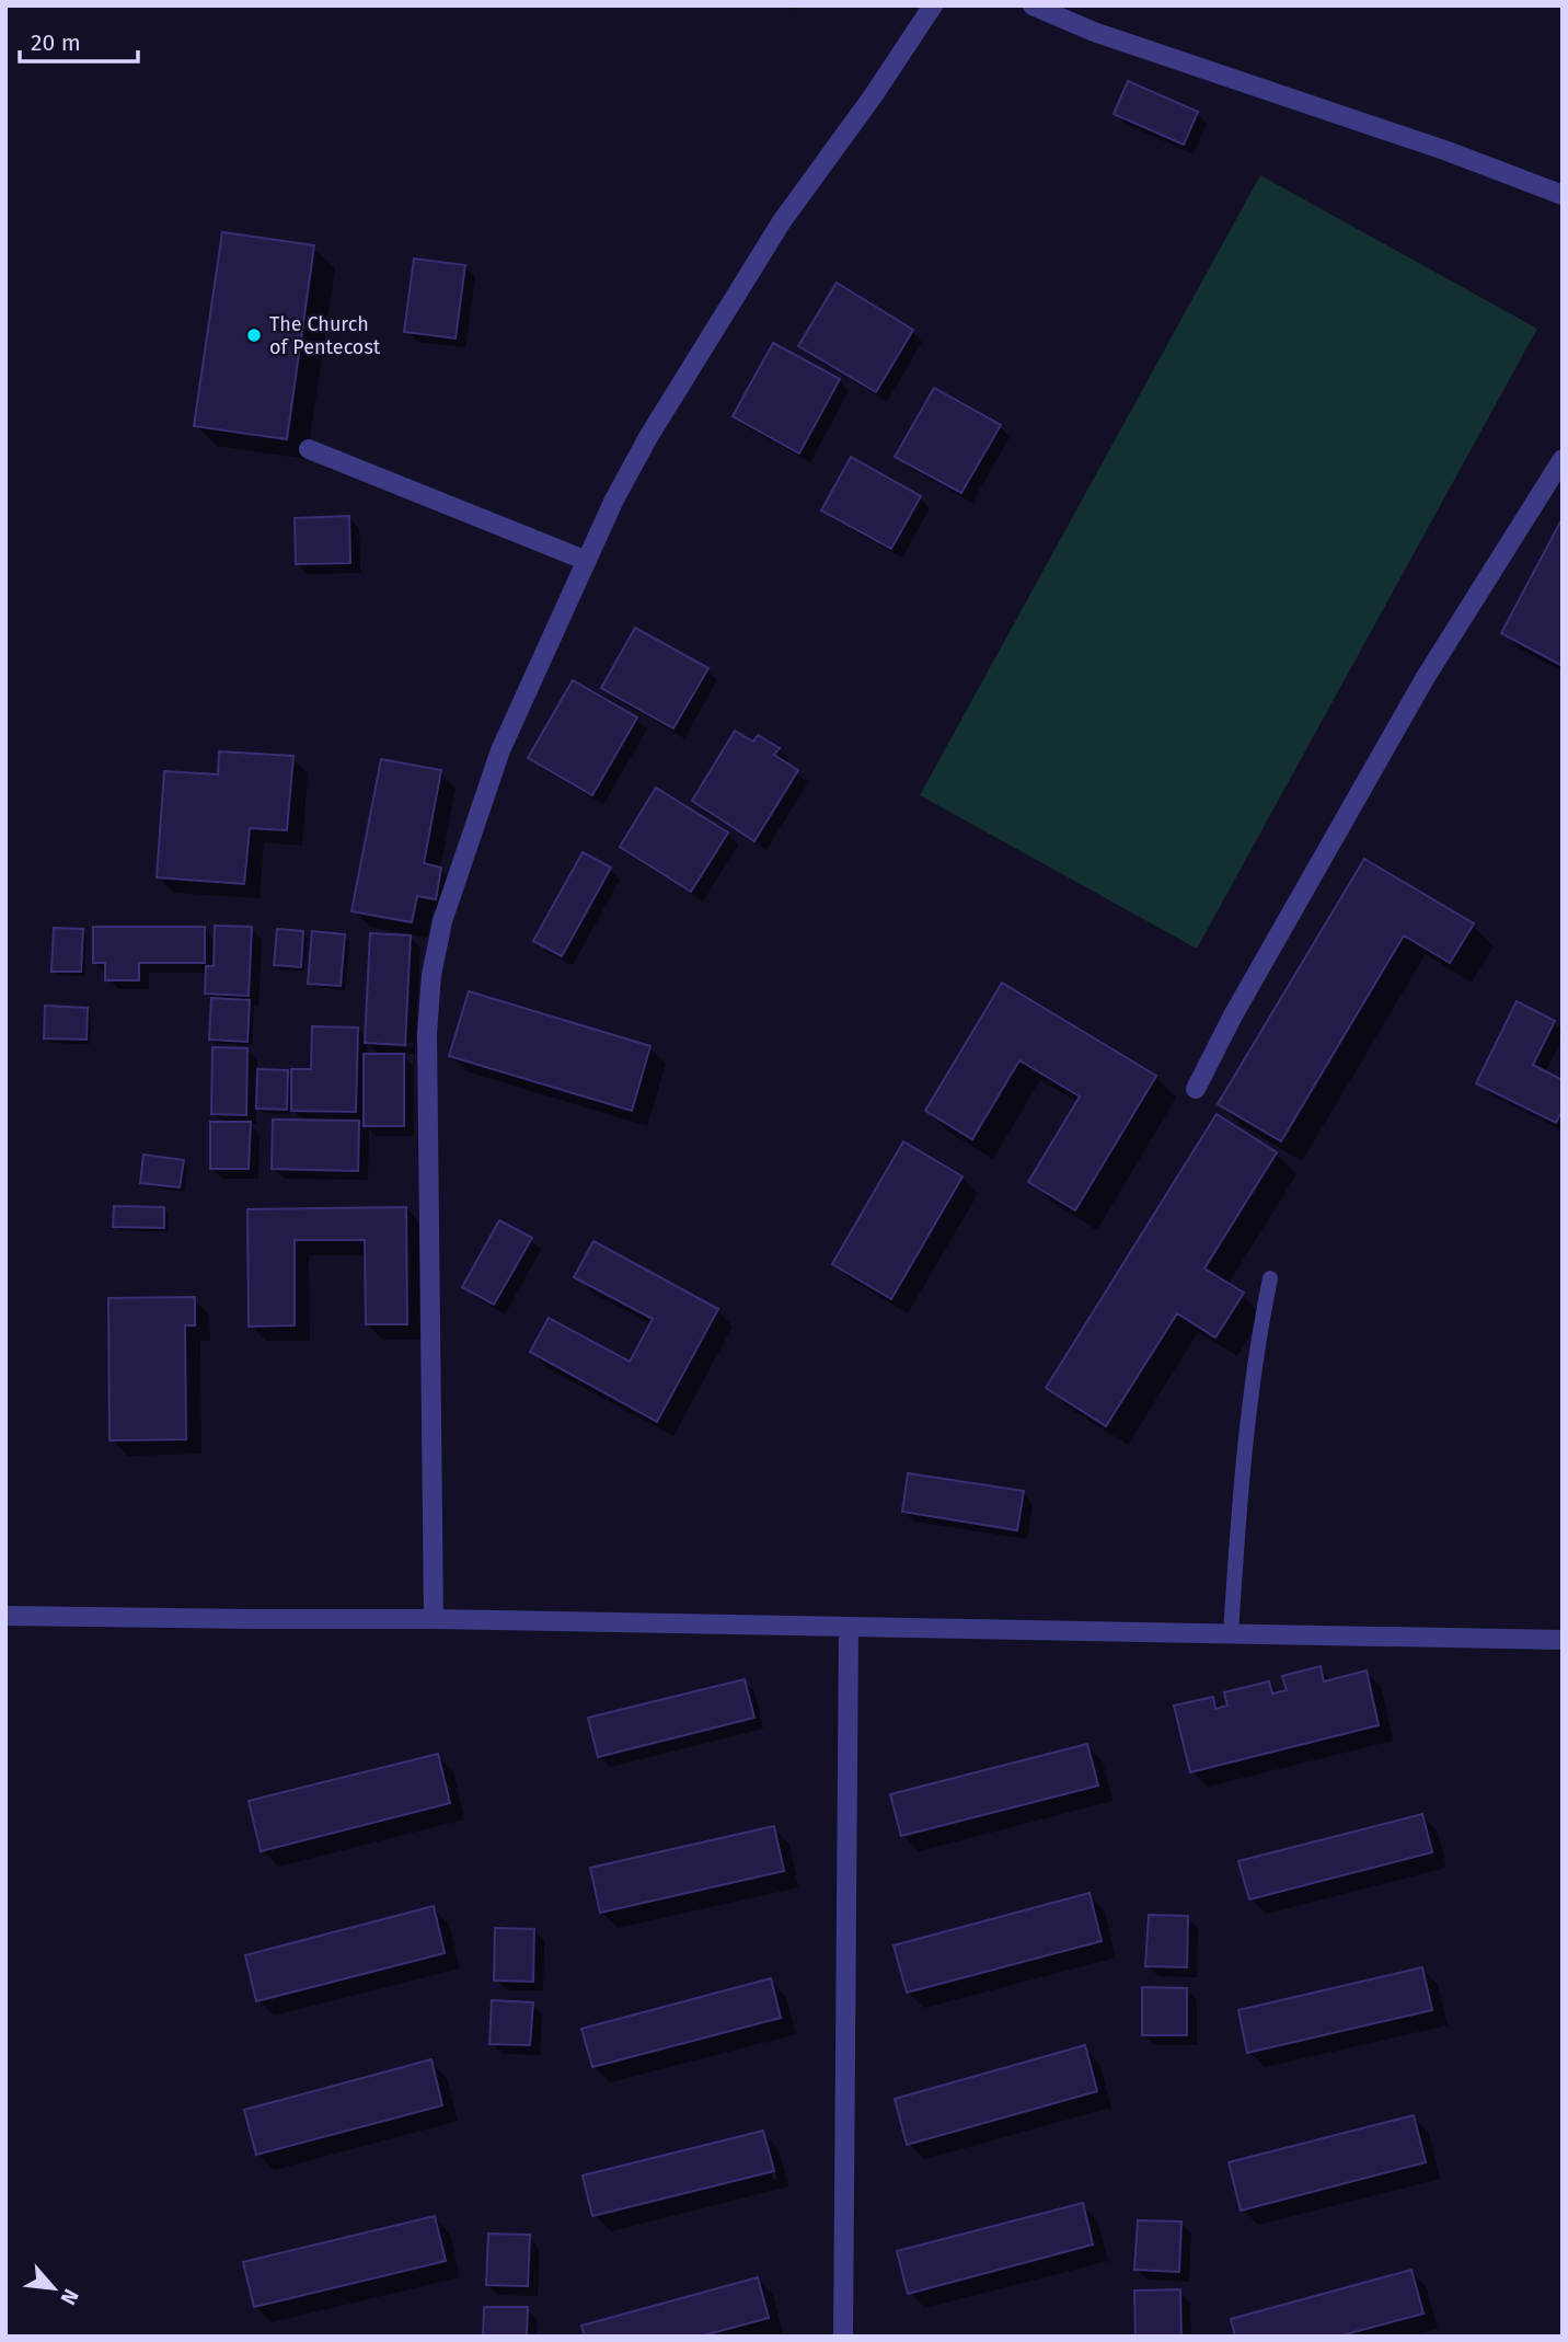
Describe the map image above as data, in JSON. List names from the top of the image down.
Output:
{
  "places": ["The Church of Pentecost"],
  "scale_bar": "20 m",
  "north": "bottom right"
}
